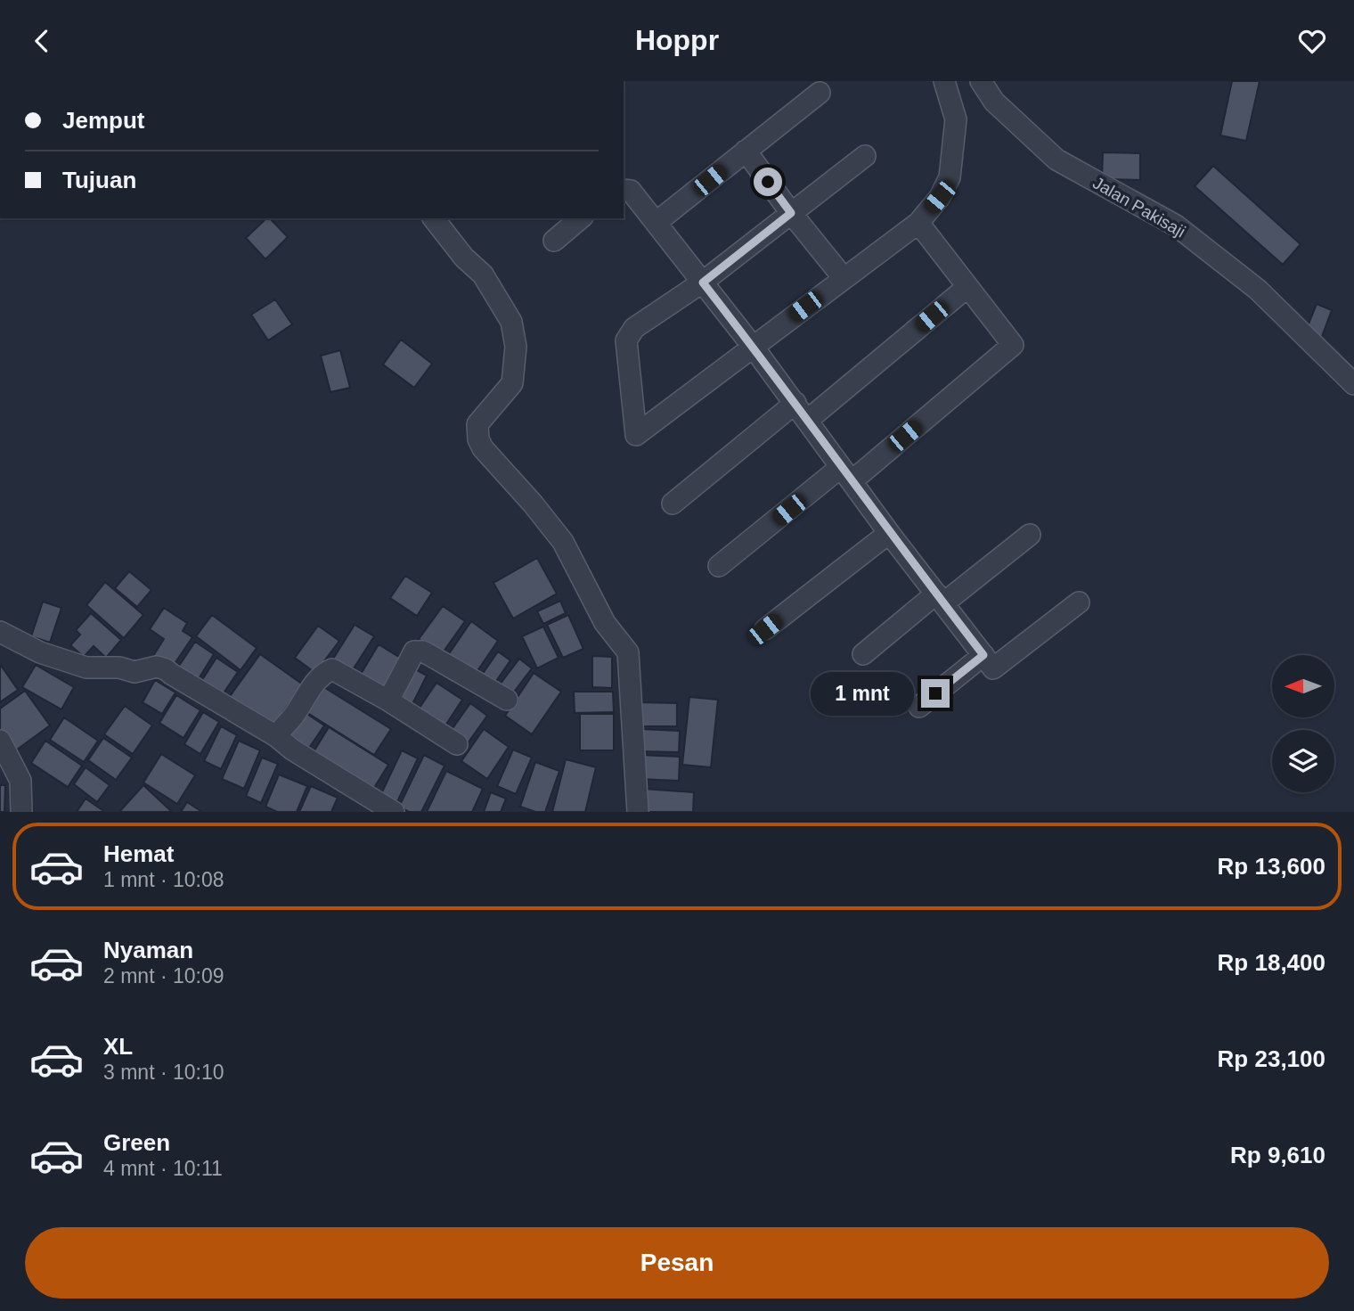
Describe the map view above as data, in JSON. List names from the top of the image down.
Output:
{
  "streets": {
    "street": ["Jalan Pakisaji"]
  },
  "north": "left",
  "page": {
    "header": "Hoppr",
    "banner": ["Jemput", "Tujuan"],
    "bubble": "1 mnt",
    "list": [
      {
        "name": "Hemat",
        "note": "1 mnt · 10:08",
        "value": "Rp 13,600"
      },
      {
        "name": "Nyaman",
        "note": "2 mnt · 10:09",
        "value": "Rp 18,400"
      },
      {
        "name": "XL",
        "note": "3 mnt · 10:10",
        "value": "Rp 23,100"
      },
      {
        "name": "Green",
        "note": "4 mnt · 10:11",
        "value": "Rp 9,610"
      }
    ],
    "buttons": "Pesan"
  }
}
